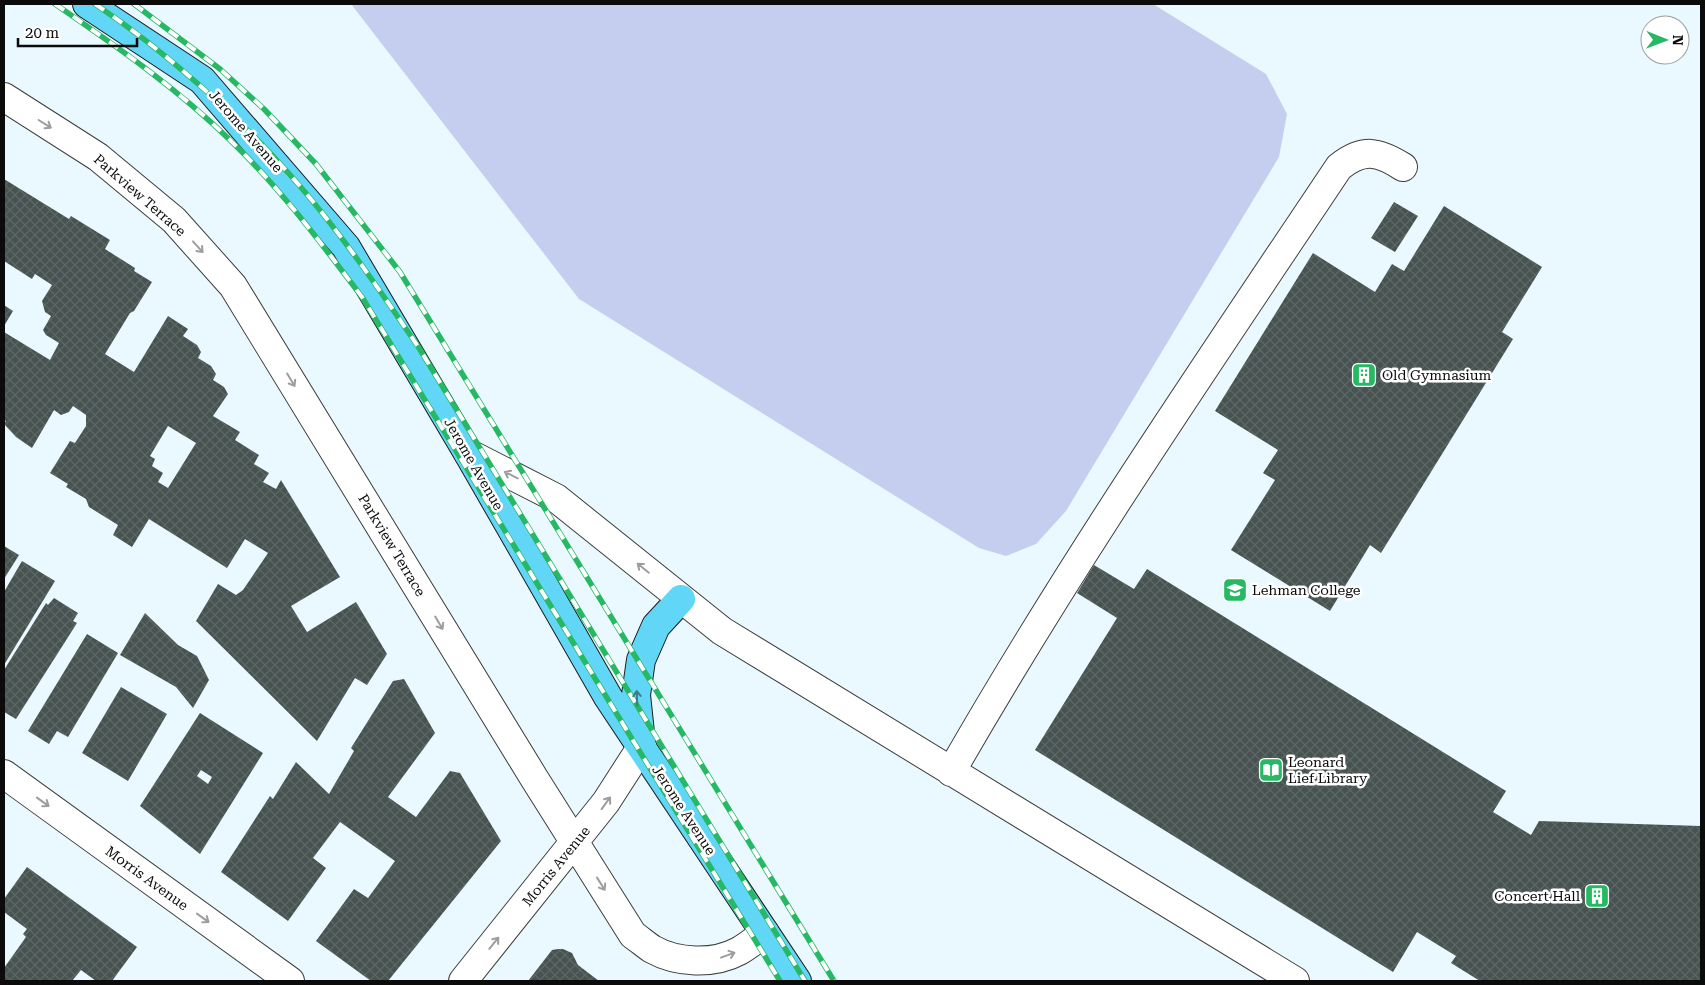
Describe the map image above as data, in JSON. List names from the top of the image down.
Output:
{
  "streets": {
    "main road": ["Jerome Avenue"],
    "street": ["Parkview Terrace", "Morris Avenue"]
  },
  "crossings": [
    ["Jerome Avenue", "Parkview Terrace"],
    ["Jerome Avenue", "Morris Avenue"],
    ["Parkview Terrace", "Morris Avenue"]
  ],
  "one_way": ["Parkview Terrace"],
  "places": {
    "building": ["Old Gymnasium", "Concert Hall"],
    "school or university": ["Lehman College"],
    "library": ["Leonard Lief Library"]
  },
  "scale_bar": "20 m",
  "north": "right"
}
